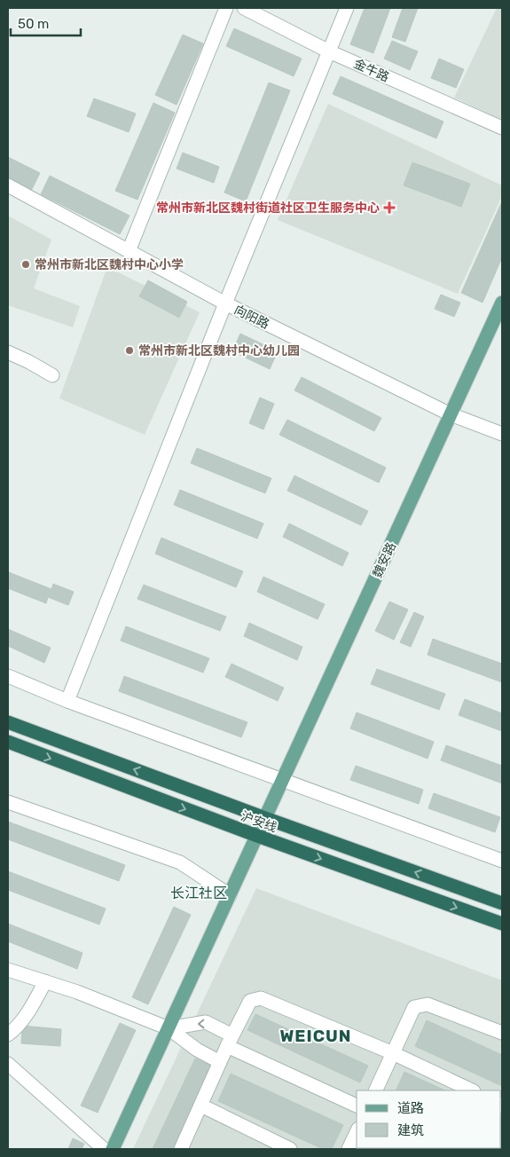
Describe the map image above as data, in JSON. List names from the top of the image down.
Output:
{
  "streets": {
    "highway": ["沪安线"],
    "main road": ["魏安路"],
    "street": ["金牛路", "向阳路"]
  },
  "crossings": [
    ["向阳路", "魏安路"],
    ["魏安路", "沪安线"]
  ],
  "districts": ["长江社区", "WEICUN"],
  "places": {
    "health": ["常州市新北区魏村街道社区卫生服务中心"],
    "other": ["常州市新北区魏村中心小学", "常州市新北区魏村中心幼儿园"]
  },
  "legend": ["道路", "建筑"],
  "scale_bar": "50 m"
}
